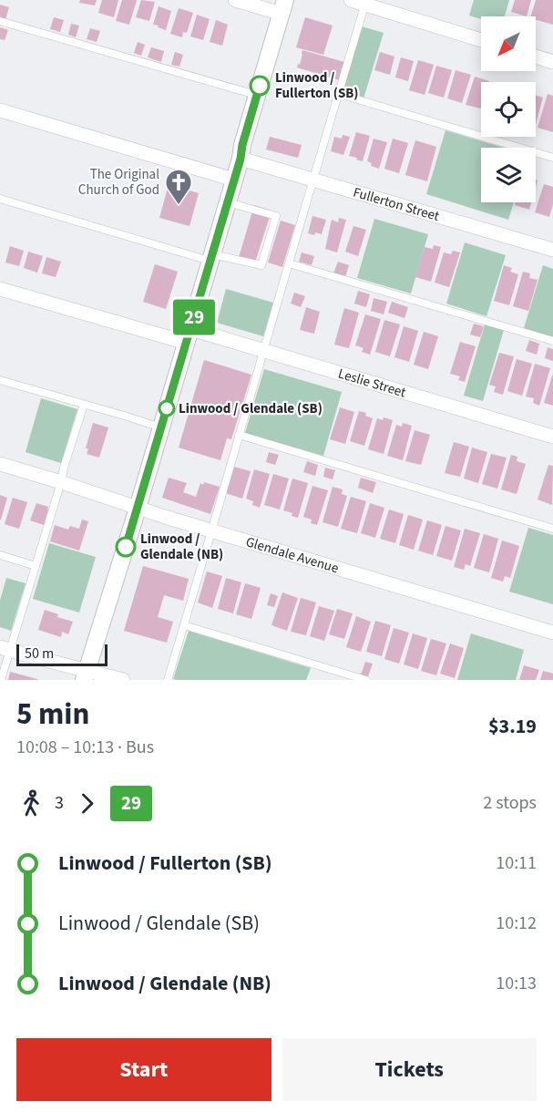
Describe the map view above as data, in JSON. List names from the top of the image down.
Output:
{
  "streets": {
    "street": ["Fullerton Street", "Leslie Street", "Glendale Avenue"]
  },
  "places": {
    "other": ["Linwood / Fullerton (SB)", "Linwood / Glendale (SB)", "Linwood / Glendale (NB)"],
    "church": ["The Original Church of God"]
  },
  "lines": ["bus line 29"],
  "scale_bar": "50 m",
  "north": "bottom left",
  "page": {
    "on_map": "29",
    "scale": "50 m",
    "heading": ["5 min", "10:08 – 10:13 · Bus", "$3.19"],
    "legs": ["3", "29", "2 stops"],
    "list": [
      {
        "name": "Linwood / Fullerton (SB)",
        "value": "10:11"
      },
      {
        "name": "Linwood / Glendale (SB)",
        "value": "10:12"
      },
      {
        "name": "Linwood / Glendale (NB)",
        "value": "10:13"
      }
    ],
    "buttons": ["Start", "Tickets"]
  }
}
